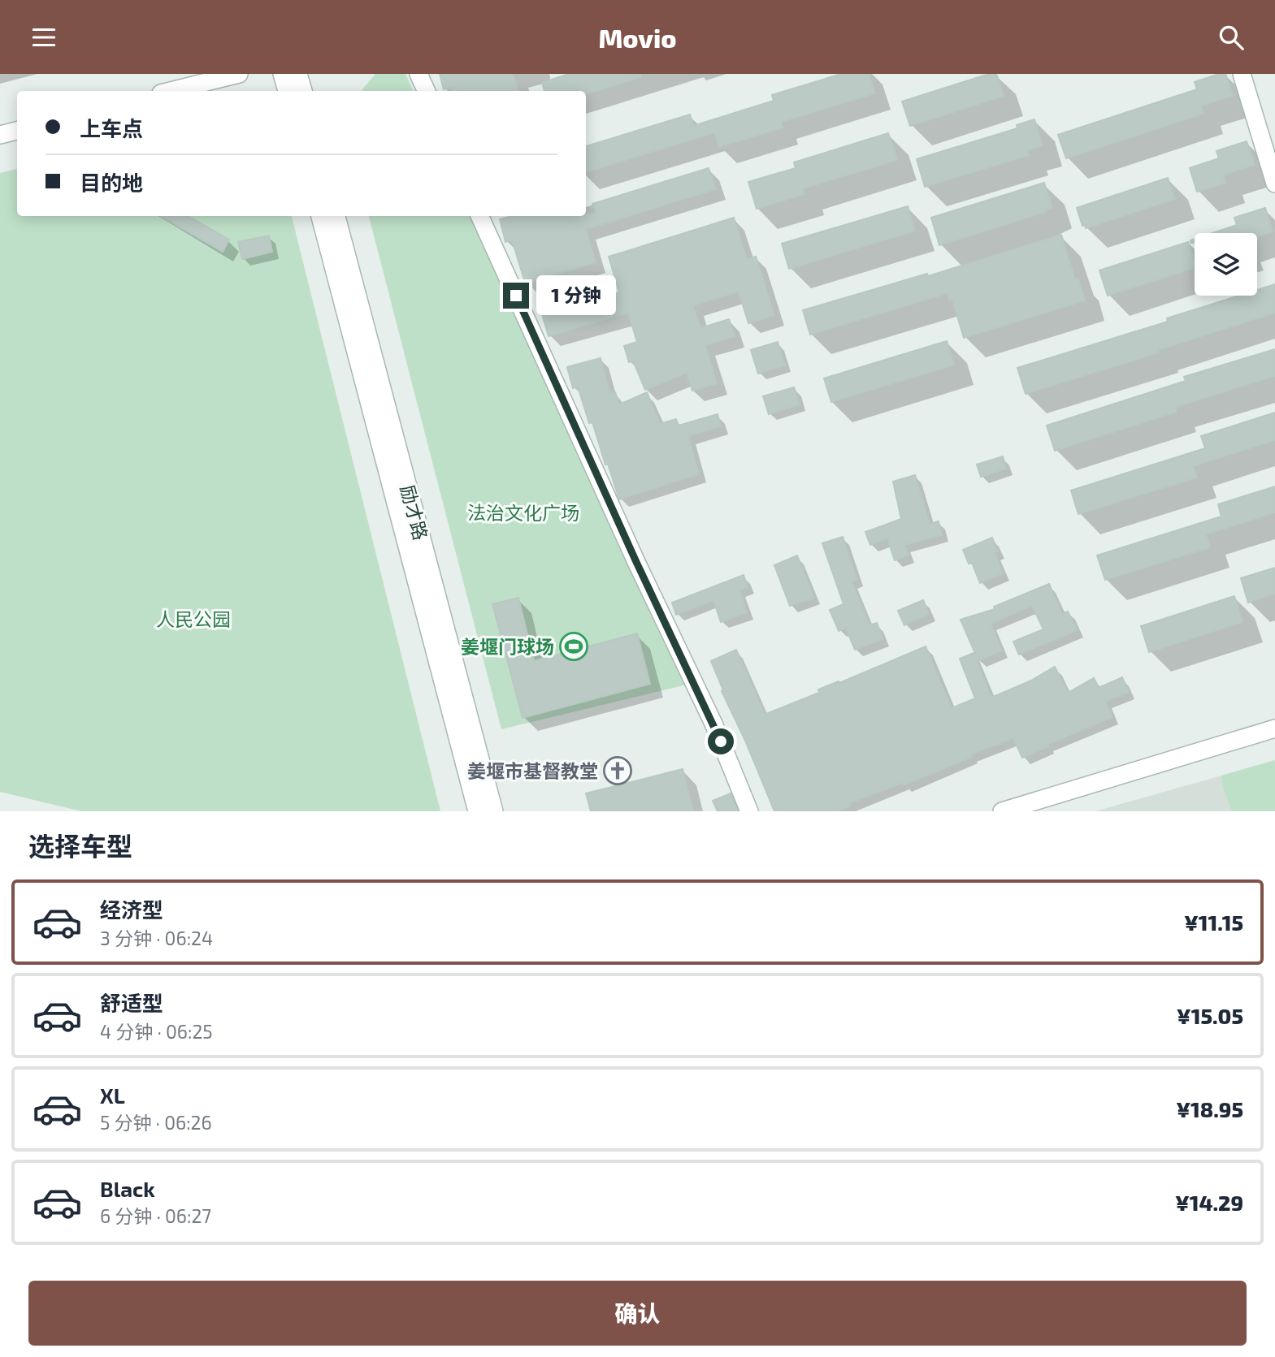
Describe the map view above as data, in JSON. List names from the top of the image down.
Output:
{
  "streets": {
    "street": ["励才路"]
  },
  "parks": ["法治文化广场", "人民公园"],
  "places": {
    "sports": ["姜堰门球场"],
    "church": ["姜堰市基督教堂"]
  },
  "page": {
    "header": "Movio",
    "banner": ["上车点", "目的地"],
    "bubble": "1 分钟",
    "heading": "选择车型",
    "list": [
      {
        "name": "经济型",
        "note": "3 分钟 · 06:24",
        "value": "¥11.15"
      },
      {
        "name": "舒适型",
        "note": "4 分钟 · 06:25",
        "value": "¥15.05"
      },
      {
        "name": "XL",
        "note": "5 分钟 · 06:26",
        "value": "¥18.95"
      },
      {
        "name": "Black",
        "note": "6 分钟 · 06:27",
        "value": "¥14.29"
      }
    ],
    "buttons": "确认"
  }
}
